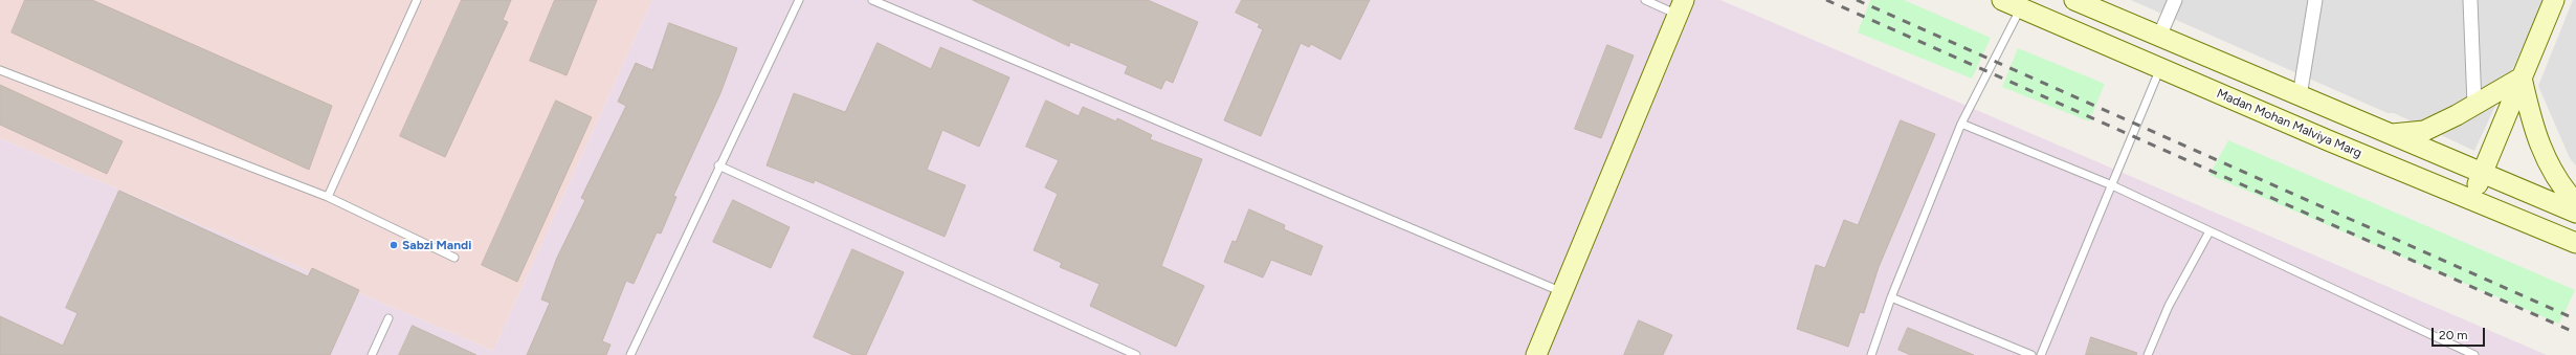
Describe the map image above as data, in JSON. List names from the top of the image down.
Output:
{
  "streets": {
    "main road": ["Madan Mohan Malviya Marg"]
  },
  "places": ["Sabzi Mandi"],
  "scale_bar": "20 m"
}
